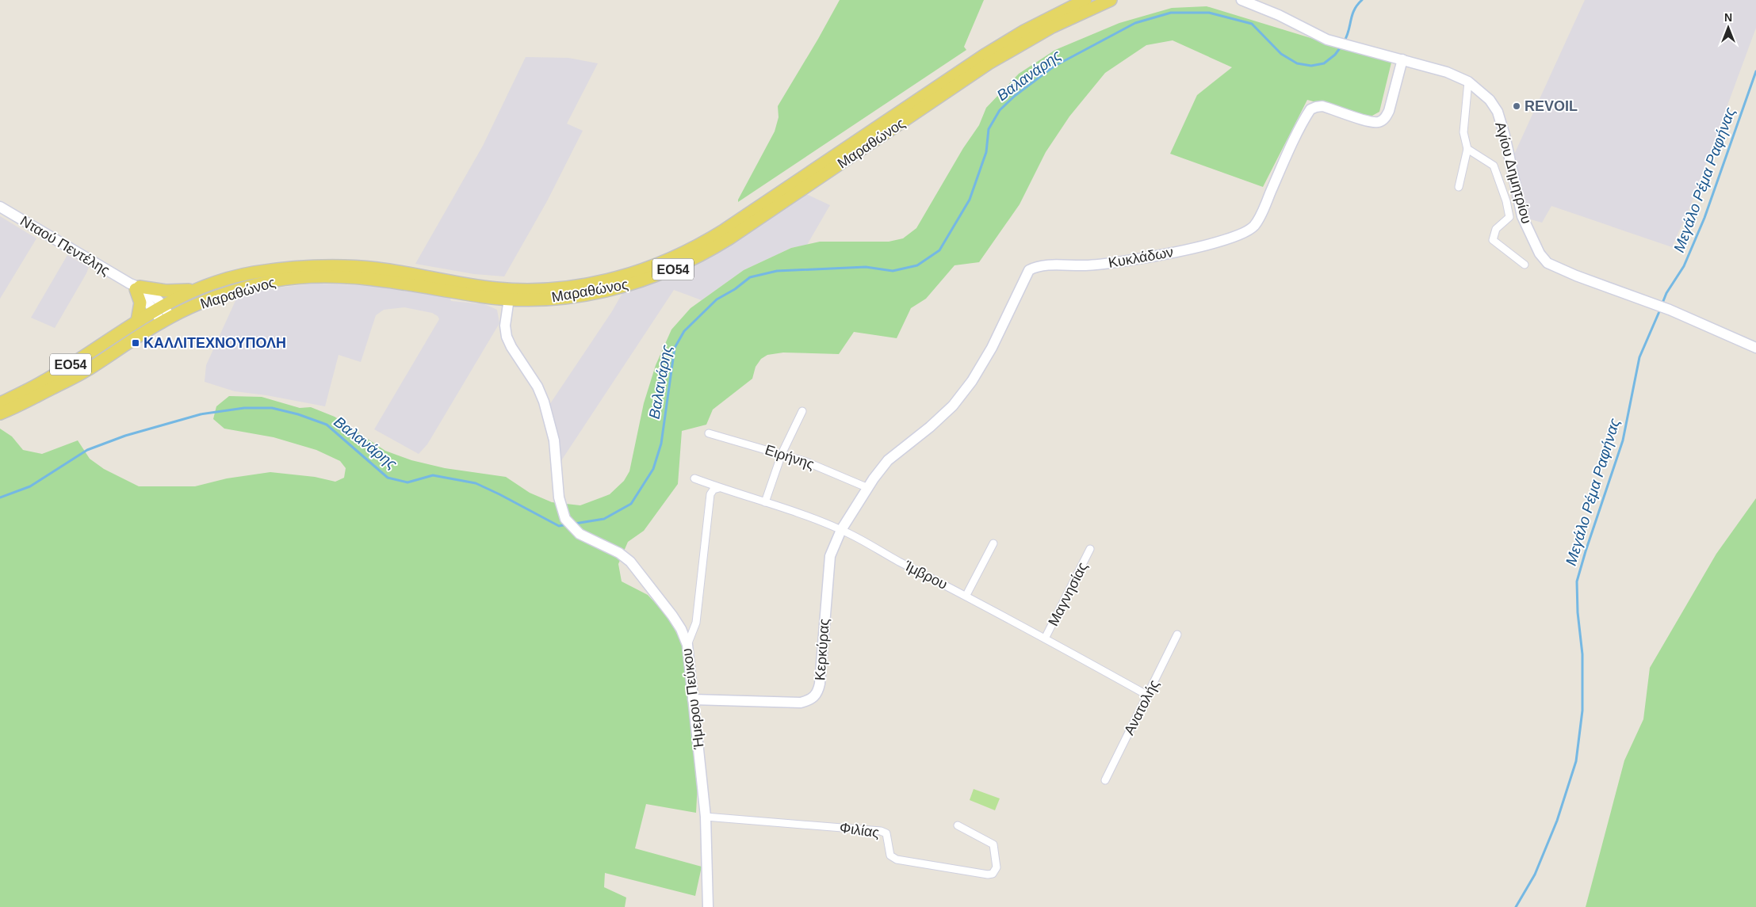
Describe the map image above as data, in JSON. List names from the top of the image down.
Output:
{
  "streets": {
    "main road": ["Μαραθώνος", "ΕΟ54"],
    "street": [
      "Αγίου Δημητρίου",
      "Νταού Πεντέλης",
      "Κυκλάδων",
      "Ειρήνης",
      "Ίμβρου",
      "Μαγνησίας",
      "Κερκύρας",
      "Ήμερου Πεύκου",
      "Ανατολής",
      "Φιλίας"
    ]
  },
  "crossings": [
    ["Μαραθώνος", "Νταού Πεντέλης"],
    ["Μαραθώνος", "Ήμερου Πεύκου"],
    ["Αγίου Δημητρίου", "Κυκλάδων"],
    ["Κυκλάδων", "Ειρήνης"],
    ["Κυκλάδων", "Κερκύρας"],
    ["Ειρήνης", "Κερκύρας"],
    ["Ίμβρου", "Μαγνησίας"],
    ["Ίμβρου", "Κερκύρας"],
    ["Ίμβρου", "Ανατολής"],
    ["Κερκύρας", "Ήμερου Πεύκου"],
    ["Ήμερου Πεύκου", "Φιλίας"]
  ],
  "water": ["Βαλανάρης", "Μεγάλο Ρέμα Ραφήνας"],
  "places": {
    "other": ["REVOIL"],
    "transit": ["ΚΑΛΛΙΤΕΧΝΟΥΠΟΛΗ"]
  },
  "north": "top"
}
